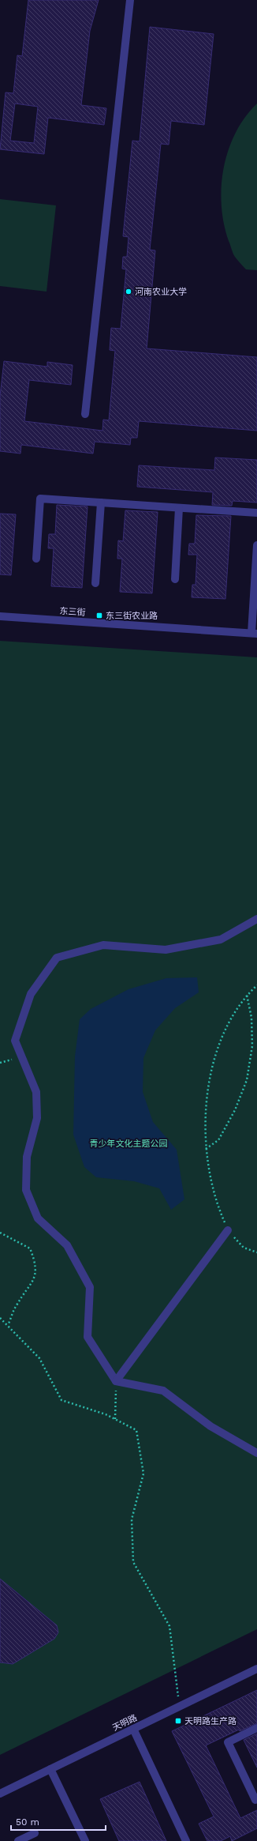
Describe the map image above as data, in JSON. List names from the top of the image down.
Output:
{
  "streets": {
    "street": ["东三街", "天明路"]
  },
  "parks": ["青少年文化主题公园"],
  "places": {
    "other": ["河南农业大学"],
    "transit": ["东三街农业路", "天明路生产路"]
  },
  "scale_bar": "50 m"
}
